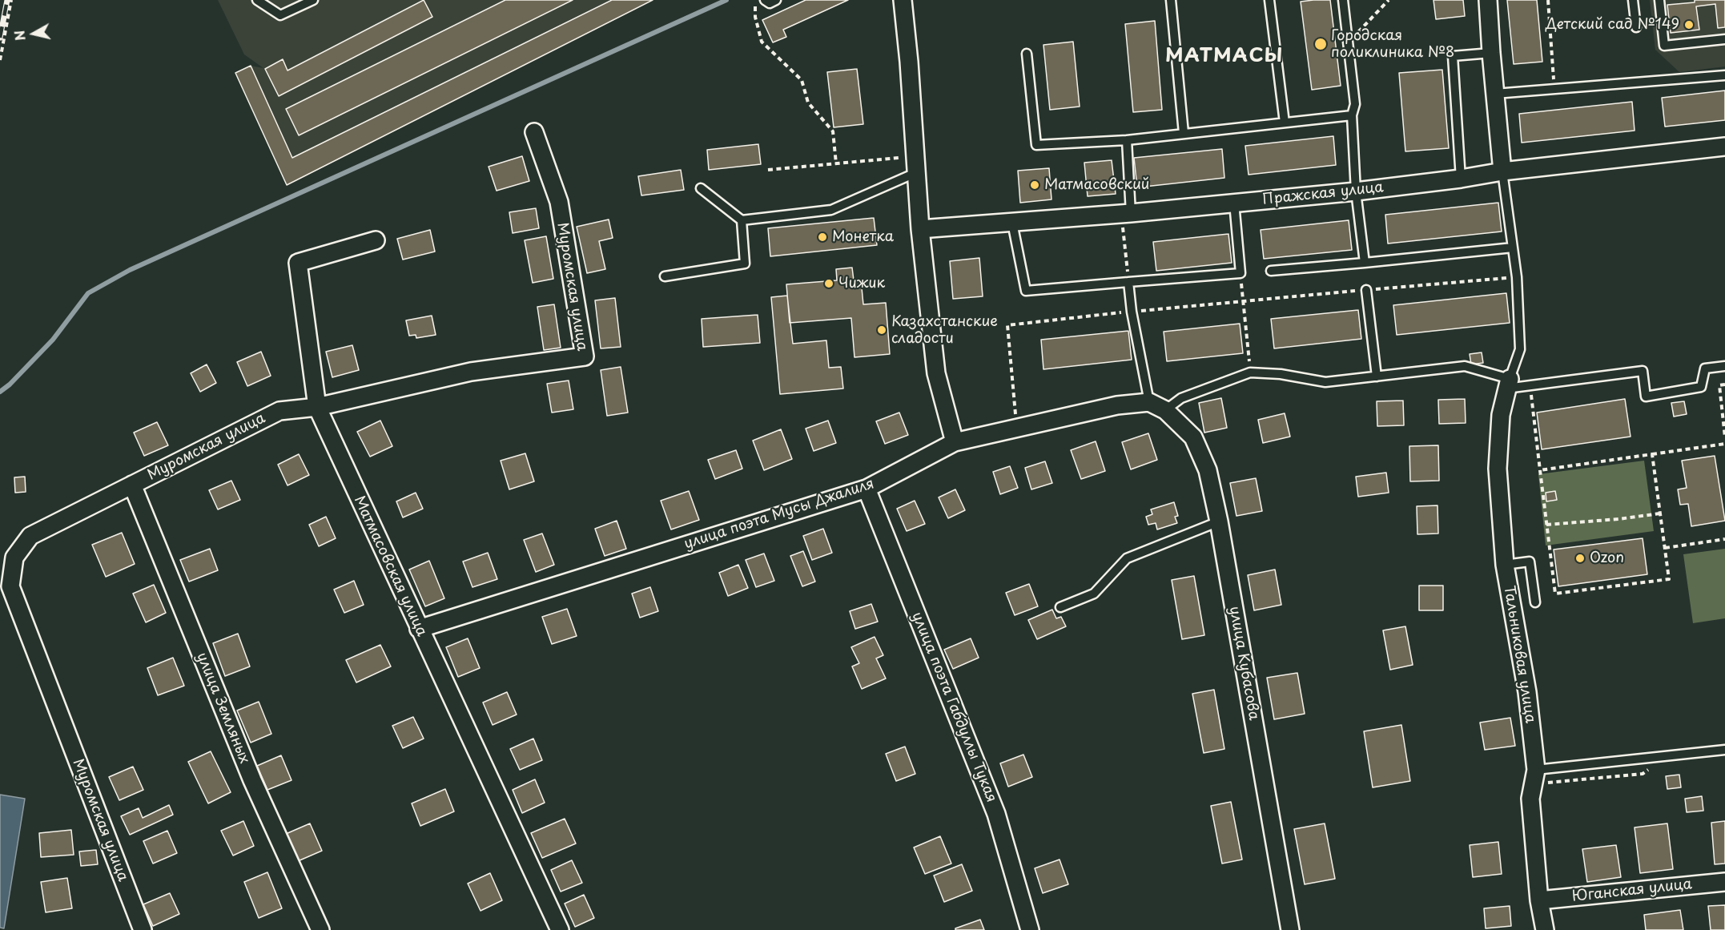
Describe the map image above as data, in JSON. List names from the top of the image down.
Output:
{
  "streets": {
    "street": [
      "Пражская улица",
      "Муромская улица",
      "улица поэта Мусы Джалиля",
      "Матмасовская улица",
      "Тальниковая улица",
      "улица Кубасова",
      "улица поэта Габдуллы Тукая",
      "улица Земляных",
      "Юганская улица"
    ]
  },
  "crossings": [
    ["Муромская улица", "Матмасовская улица"],
    ["Муромская улица", "улица Земляных"],
    ["улица поэта Мусы Джалиля", "Матмасовская улица"],
    ["улица поэта Мусы Джалиля", "улица поэта Габдуллы Тукая"],
    ["Тальниковая улица", "Юганская улица"]
  ],
  "districts": ["МАТМАСЫ"],
  "places": [
    "Детский сад №149",
    "Городская поликлиника №8",
    "Матмасовский",
    "Монетка",
    "Чижик",
    "Казахстанские сладости",
    "Ozon"
  ],
  "north": "left"
}
